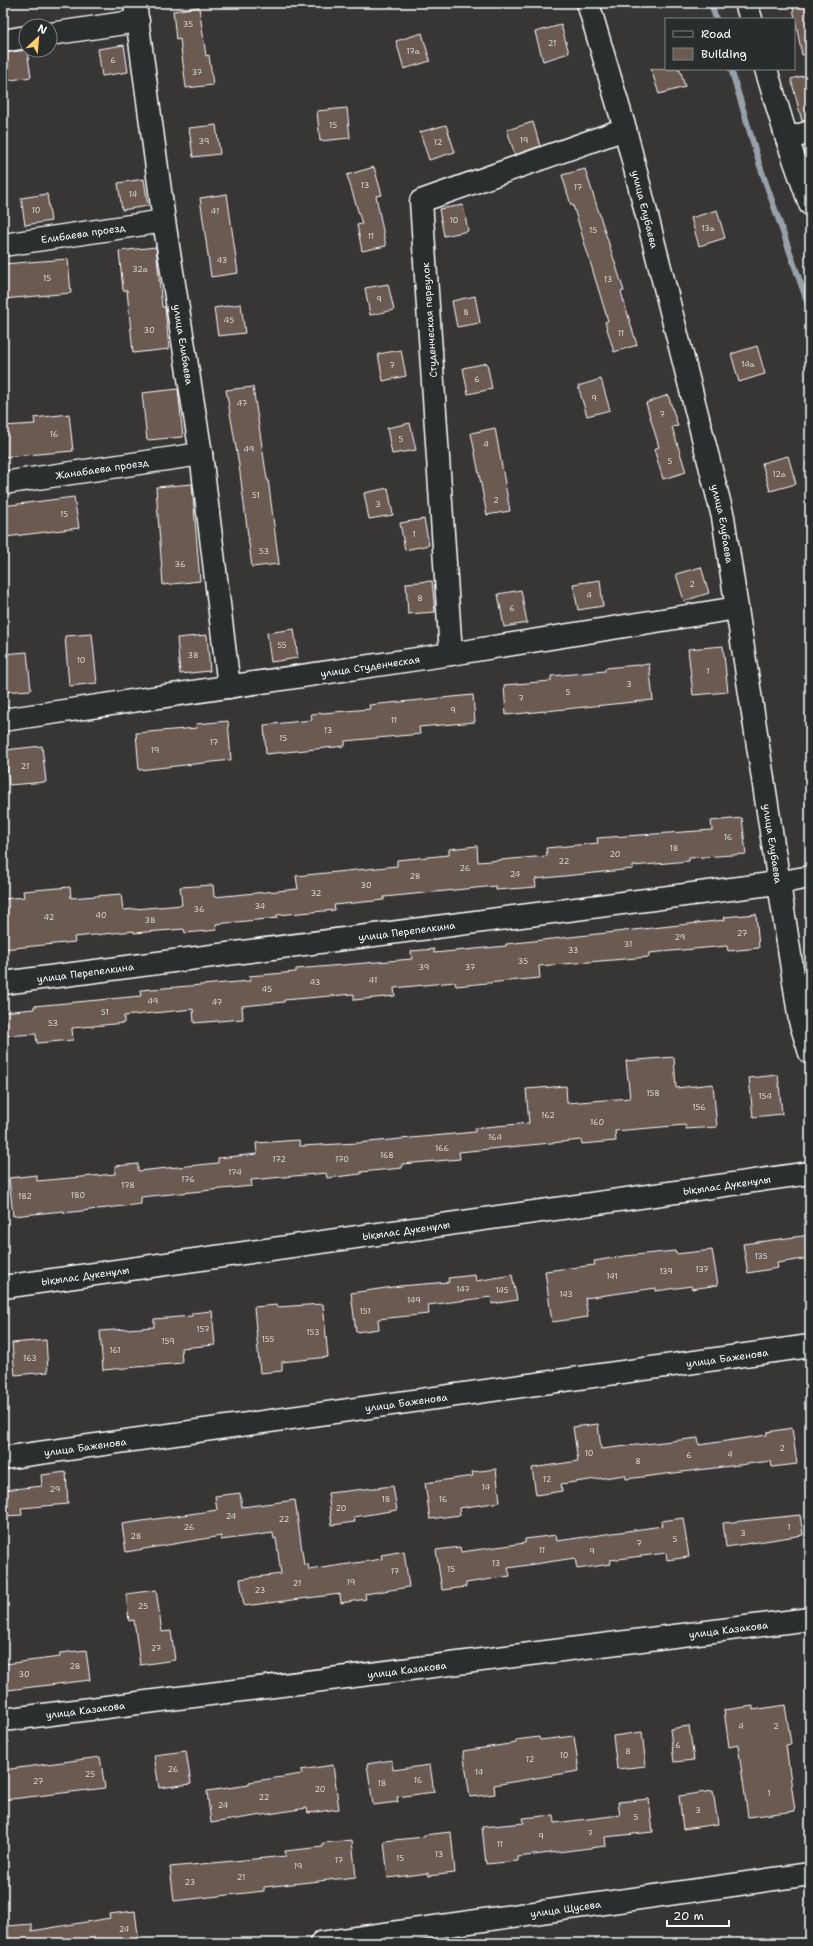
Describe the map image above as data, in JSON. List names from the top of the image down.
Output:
{
  "streets": {
    "street": [
      "улица Елубаева",
      "Елибаева проезд",
      "Студенческая переулок",
      "улица Елибаева",
      "Жанабаева проезд",
      "улица Студенческая",
      "улица Перепелкина",
      "Ықылас Дүкенұлы",
      "улица Баженова",
      "улица Казакова",
      "улица Щусева"
    ]
  },
  "crossings": [
    ["улица Елубаева", "Студенческая переулок"],
    ["улица Елубаева", "улица Студенческая"],
    ["улица Елубаева", "улица Перепелкина"],
    ["Елибаева проезд", "улица Елибаева"],
    ["Студенческая переулок", "улица Студенческая"],
    ["улица Елибаева", "Жанабаева проезд"],
    ["улица Елибаева", "улица Студенческая"]
  ],
  "house_numbers": [
    "35",
    "21",
    "17а",
    "6",
    "37",
    "15",
    "19",
    "39",
    "12",
    "13",
    "17",
    "14",
    "10",
    "41",
    "10",
    "13а",
    "15",
    "11",
    "43",
    "32а",
    "15",
    "13",
    "9",
    "8",
    "45",
    "30",
    "11",
    "14а",
    "7",
    "6",
    "9",
    "47",
    "7",
    "16",
    "5",
    "4",
    "49",
    "5",
    "12а",
    "51",
    "2",
    "3",
    "15",
    "1",
    "53",
    "36",
    "2",
    "4",
    "8",
    "6",
    "55",
    "38",
    "10",
    "1",
    "3",
    "5",
    "7",
    "9",
    "11",
    "13",
    "15",
    "17",
    "19",
    "21",
    "16",
    "18",
    "20",
    "22",
    "26",
    "24",
    "28",
    "30",
    "32",
    "34",
    "36",
    "40",
    "42",
    "38",
    "27",
    "29",
    "31",
    "33",
    "35",
    "39",
    "37",
    "41",
    "43",
    "45",
    "49",
    "47",
    "51",
    "53",
    "158",
    "154",
    "156",
    "162",
    "160",
    "164",
    "166",
    "168",
    "172",
    "170",
    "174",
    "176",
    "178",
    "180",
    "182",
    "135",
    "137",
    "139",
    "141",
    "147",
    "145",
    "143",
    "149",
    "151",
    "157",
    "153",
    "155",
    "159",
    "161",
    "163",
    "2",
    "10",
    "4",
    "6",
    "8",
    "12",
    "14",
    "29",
    "18",
    "16",
    "20",
    "24",
    "22",
    "26",
    "1",
    "3",
    "28",
    "5",
    "7",
    "11",
    "9",
    "13",
    "15",
    "17",
    "19",
    "21",
    "23",
    "25",
    "27",
    "28",
    "30",
    "4",
    "2",
    "6",
    "8",
    "10",
    "12",
    "26",
    "14",
    "25",
    "16",
    "27",
    "18",
    "20",
    "1",
    "22",
    "24",
    "3",
    "5",
    "7",
    "9",
    "11",
    "13",
    "15",
    "17",
    "19",
    "21",
    "23",
    "24"
  ],
  "legend": ["Road", "Building"],
  "scale_bar": "20 m",
  "north": "top right"
}
